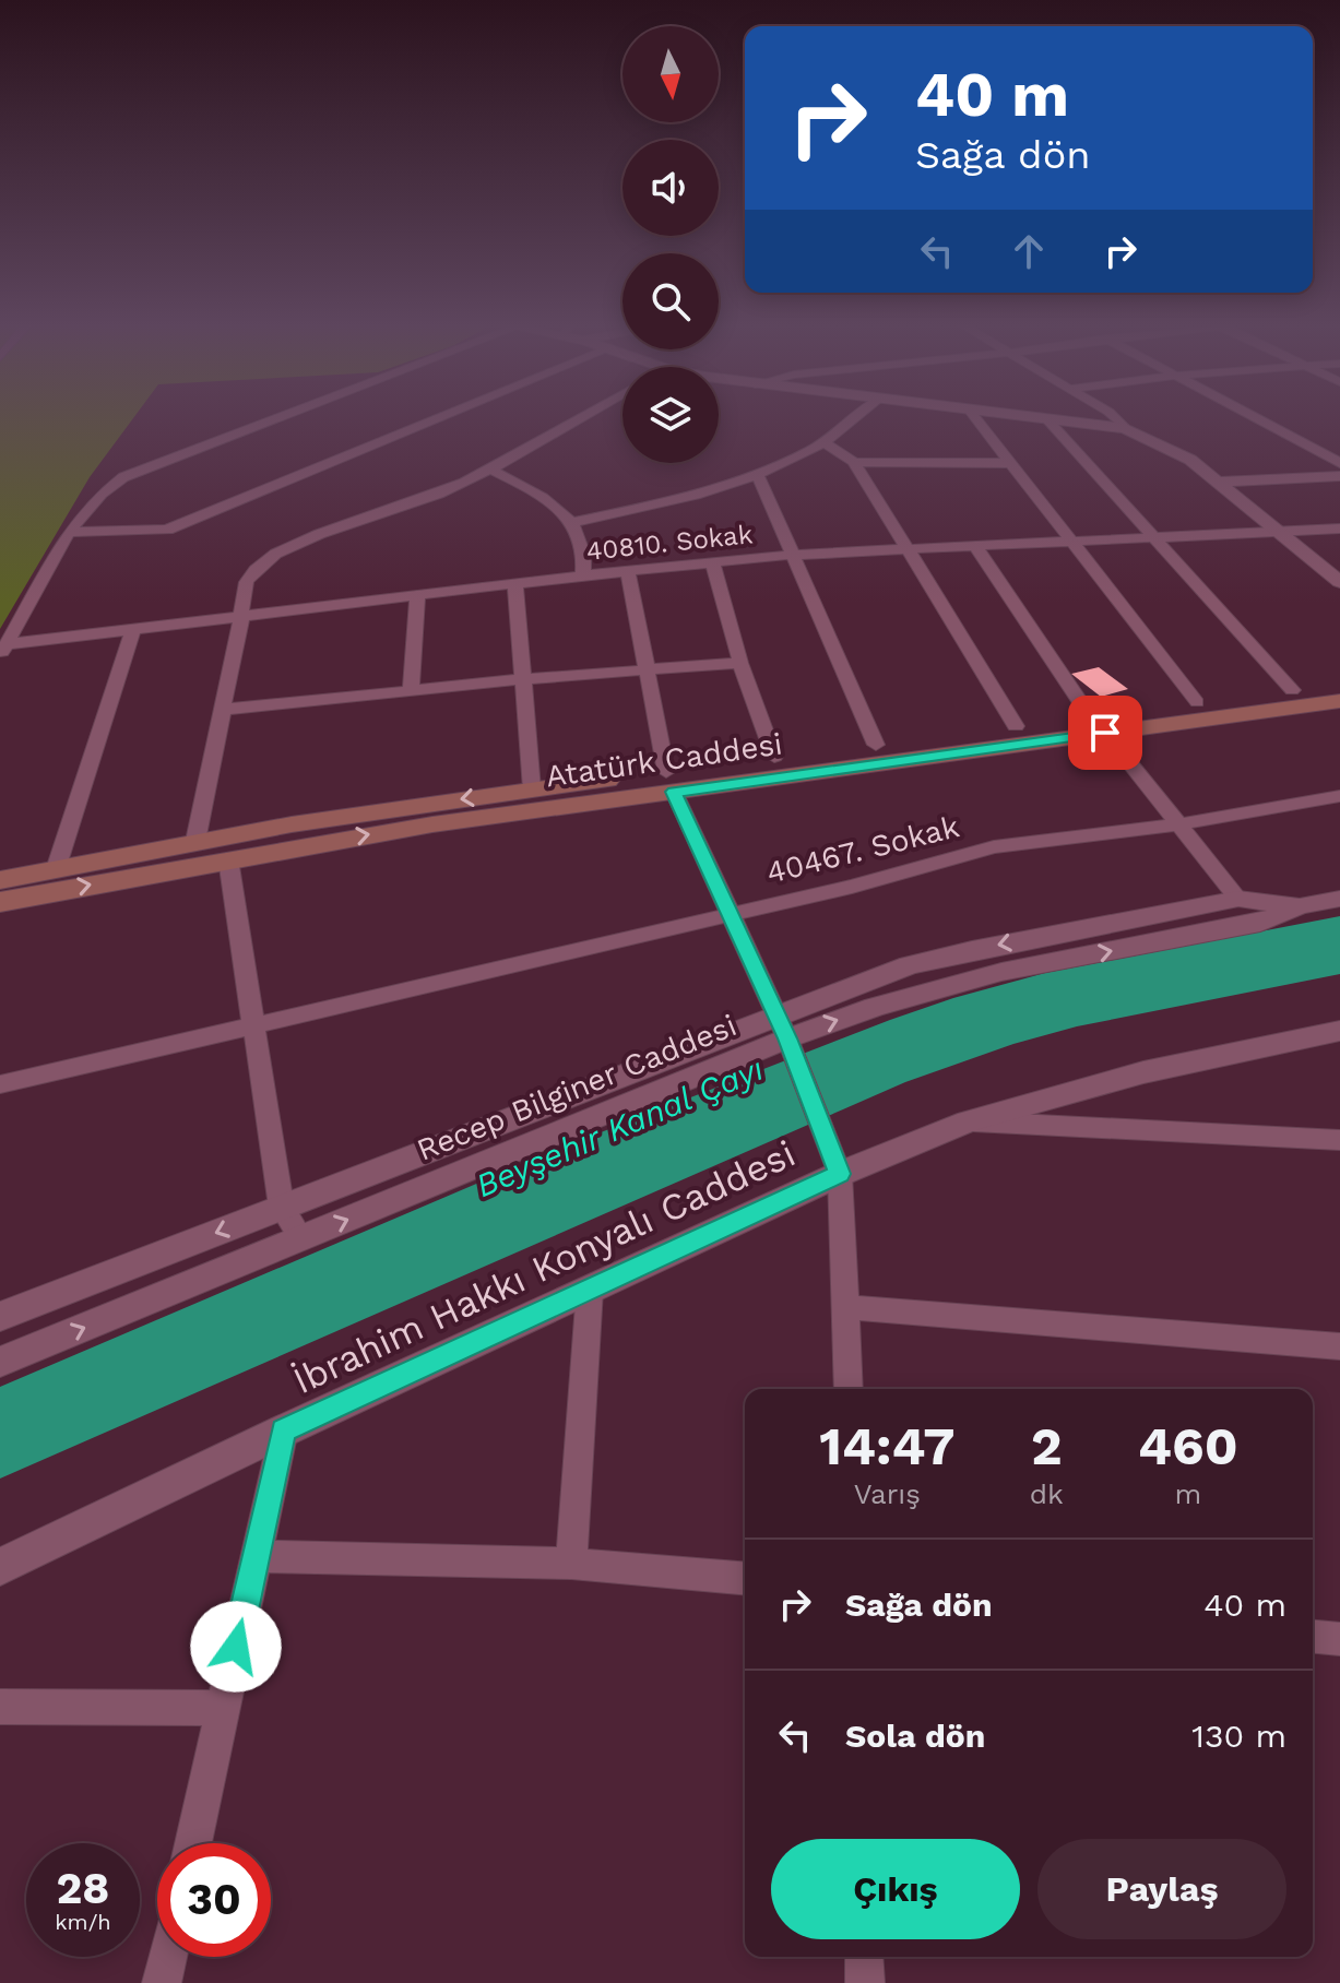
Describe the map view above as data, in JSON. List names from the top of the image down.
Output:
{
  "streets": {
    "main road": ["Atatürk Caddesi"],
    "street": [
      "40810. Sokak",
      "40467. Sokak",
      "Recep Bilginer Caddesi",
      "İbrahim Hakkı Konyalı Caddesi"
    ]
  },
  "water": ["Beyşehir Kanal Çayı"],
  "north": "bottom",
  "page": {
    "turn": ["40 m", "Sağa dön"],
    "eta": [
      "14:47",
      "Varış",
      "2",
      "dk",
      "460",
      "m"
    ],
    "list": [
      {
        "name": "Sağa dön",
        "value": "40 m"
      },
      {
        "name": "Sola dön",
        "value": "130 m"
      }
    ],
    "buttons": ["Çıkış", "Paylaş"],
    "speed": "28 km/h",
    "limit": "30"
  }
}
